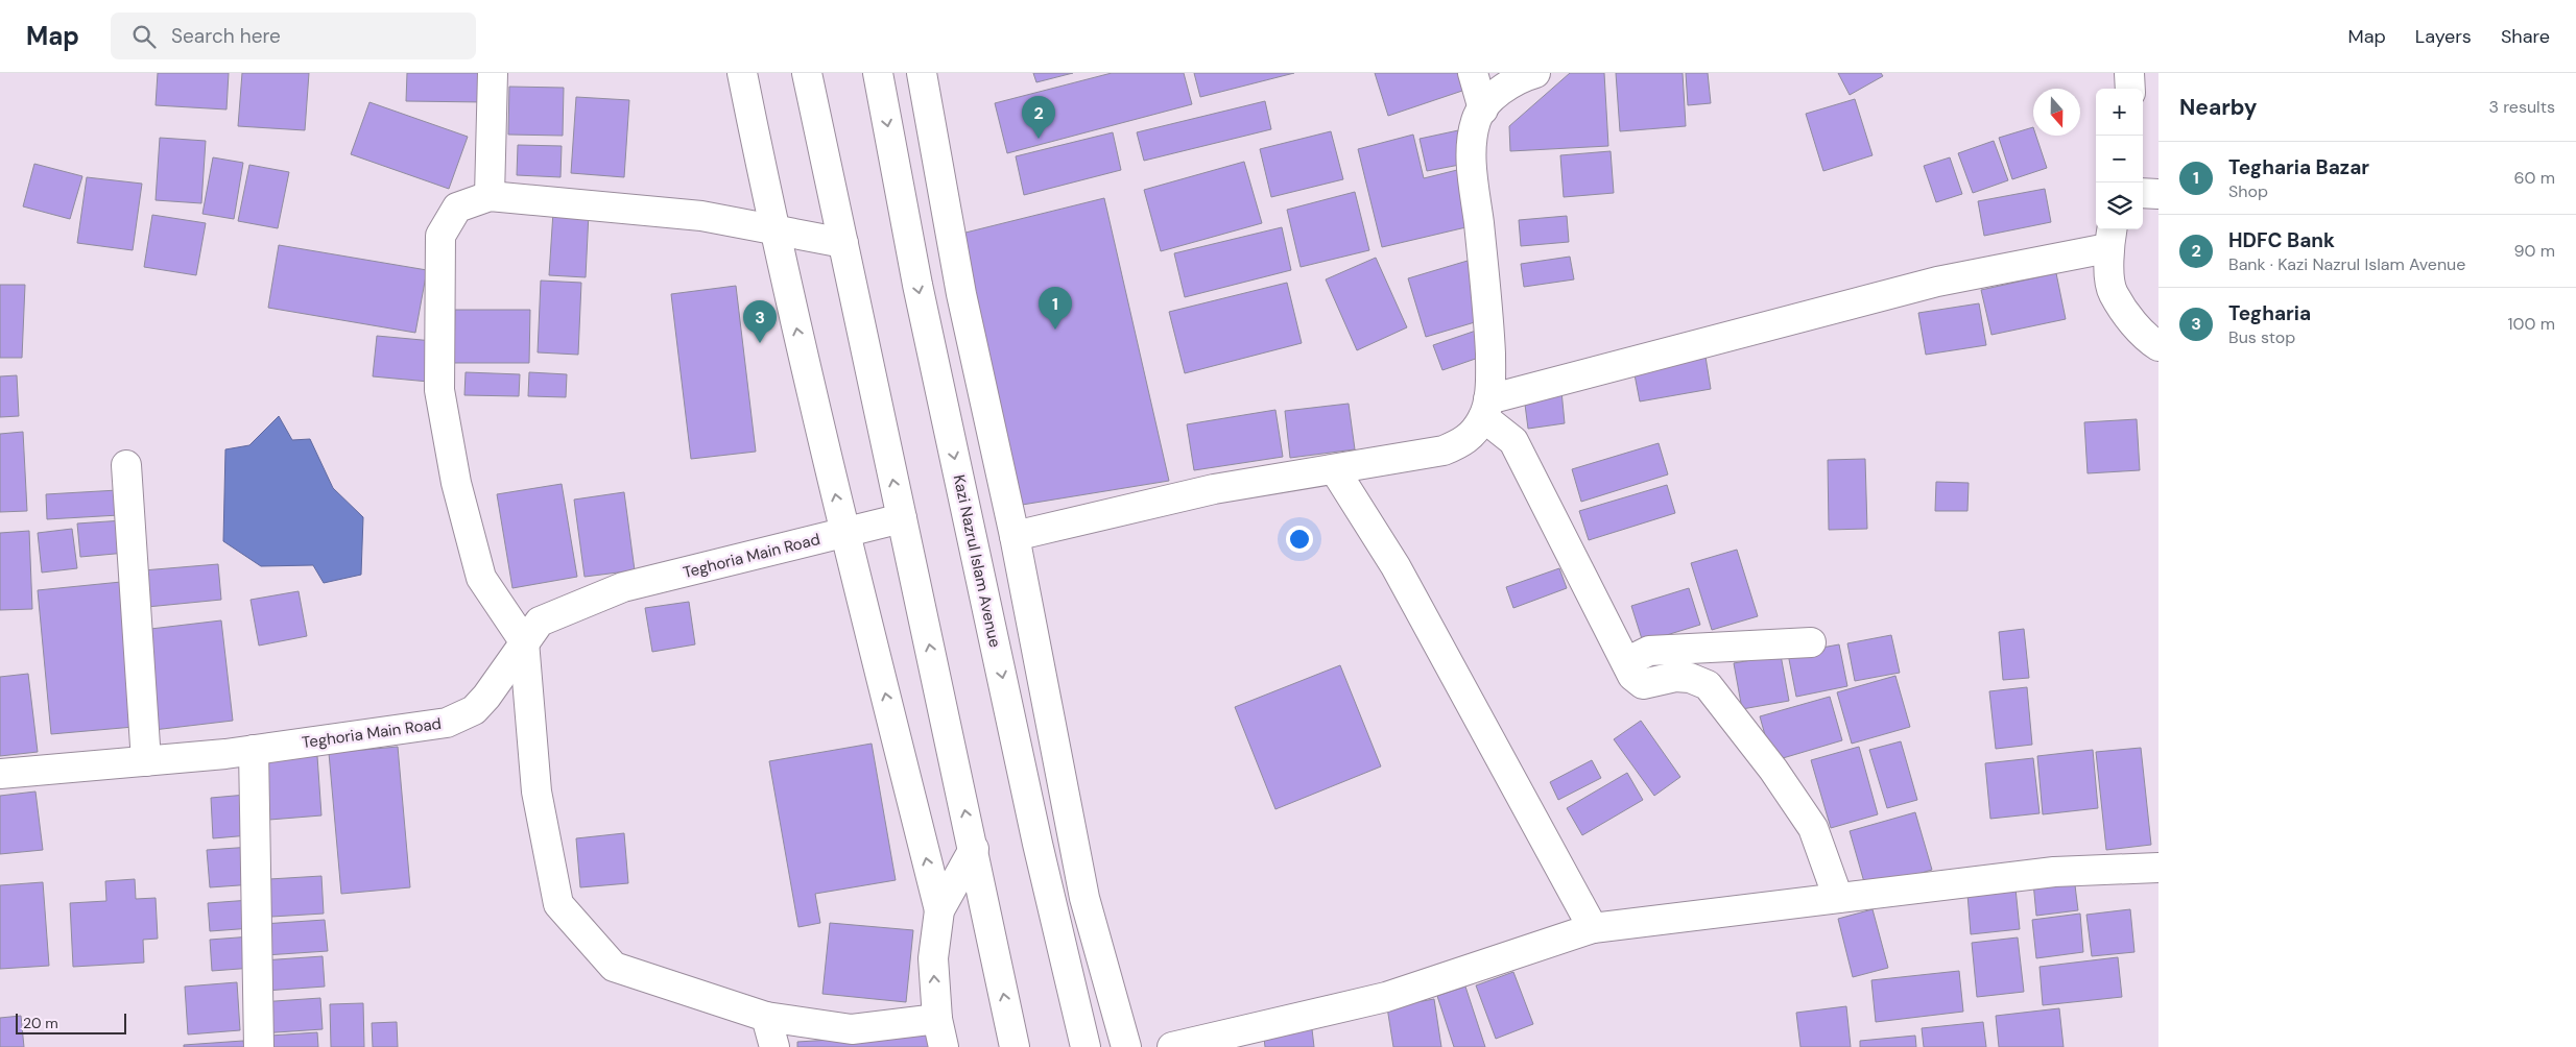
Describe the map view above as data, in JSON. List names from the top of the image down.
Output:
{
  "streets": {
    "street": ["Teghoria Main Road", "Kazi Nazrul Islam Avenue"]
  },
  "scale_bar": "20 m",
  "north": "bottom",
  "page": {
    "header": "Map",
    "search": "Search here",
    "nav": ["Map", "Layers", "Share"],
    "heading": ["Nearby", "3 results"],
    "map_buttons": ["+", "−"],
    "pins": ["2", "1", "3"],
    "list": [
      {
        "mark": "1",
        "name": "Tegharia Bazar",
        "note": "Shop",
        "value": "60 m"
      },
      {
        "mark": "2",
        "name": "HDFC Bank",
        "note": "Bank · Kazi Nazrul Islam Avenue",
        "value": "90 m"
      },
      {
        "mark": "3",
        "name": "Tegharia",
        "note": "Bus stop",
        "value": "100 m"
      }
    ],
    "scale": "20 m"
  }
}
